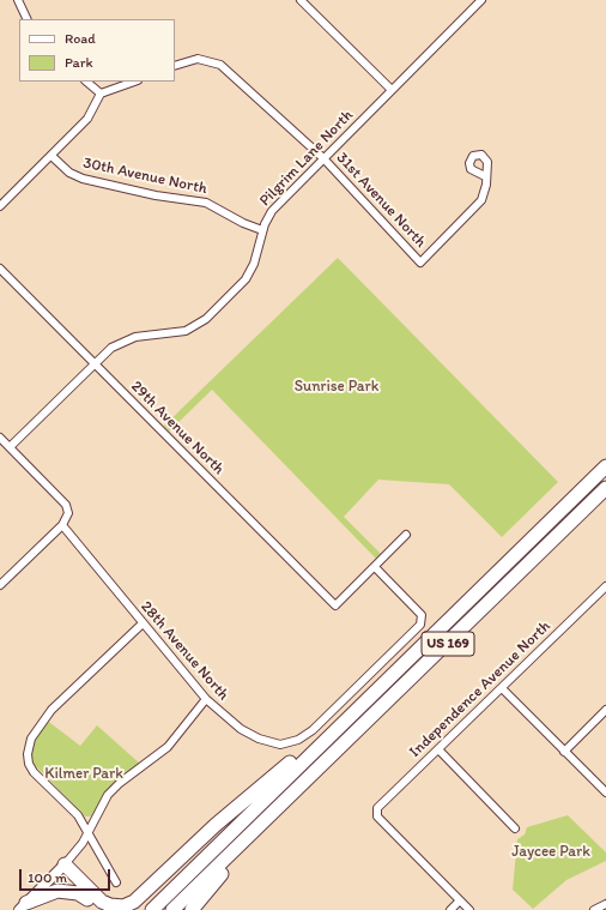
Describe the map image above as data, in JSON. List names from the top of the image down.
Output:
{
  "streets": {
    "highway": ["US 169"],
    "street": [
      "Pilgrim Lane North",
      "30th Avenue North",
      "31st Avenue North",
      "29th Avenue North",
      "28th Avenue North",
      "Independence Avenue North"
    ]
  },
  "crossings": [
    ["Pilgrim Lane North", "30th Avenue North"],
    ["Pilgrim Lane North", "31st Avenue North"],
    ["Pilgrim Lane North", "29th Avenue North"],
    ["29th Avenue North", "28th Avenue North"]
  ],
  "parks": ["Sunrise Park", "Kilmer Park", "Jaycee Park"],
  "legend": ["Road", "Park"],
  "scale_bar": "100 m"
}
